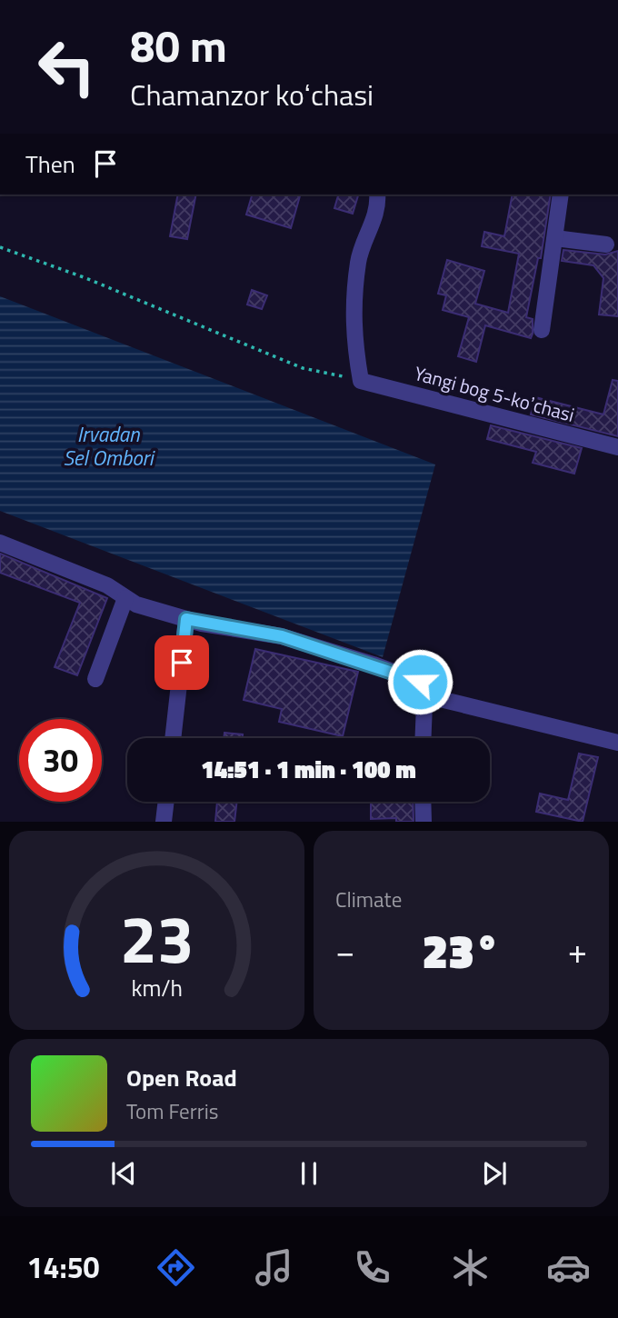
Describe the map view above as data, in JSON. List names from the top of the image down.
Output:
{
  "streets": {
    "street": ["Yangi bog 5-koʼchasi"]
  },
  "water": ["Irvadan Sel Ombori"],
  "page": {
    "turn": ["80 m", "Chamanzor koʻchasi"],
    "then": "Then",
    "limit": "30",
    "trip": "14:51 · 1 min · 100 m",
    "tile": "Climate",
    "heat": ["−", "23°", "+"],
    "song": ["Open Road", "Tom Ferris"],
    "tabs": "14:50",
    "gauge": ["23", "km/h"]
  }
}
